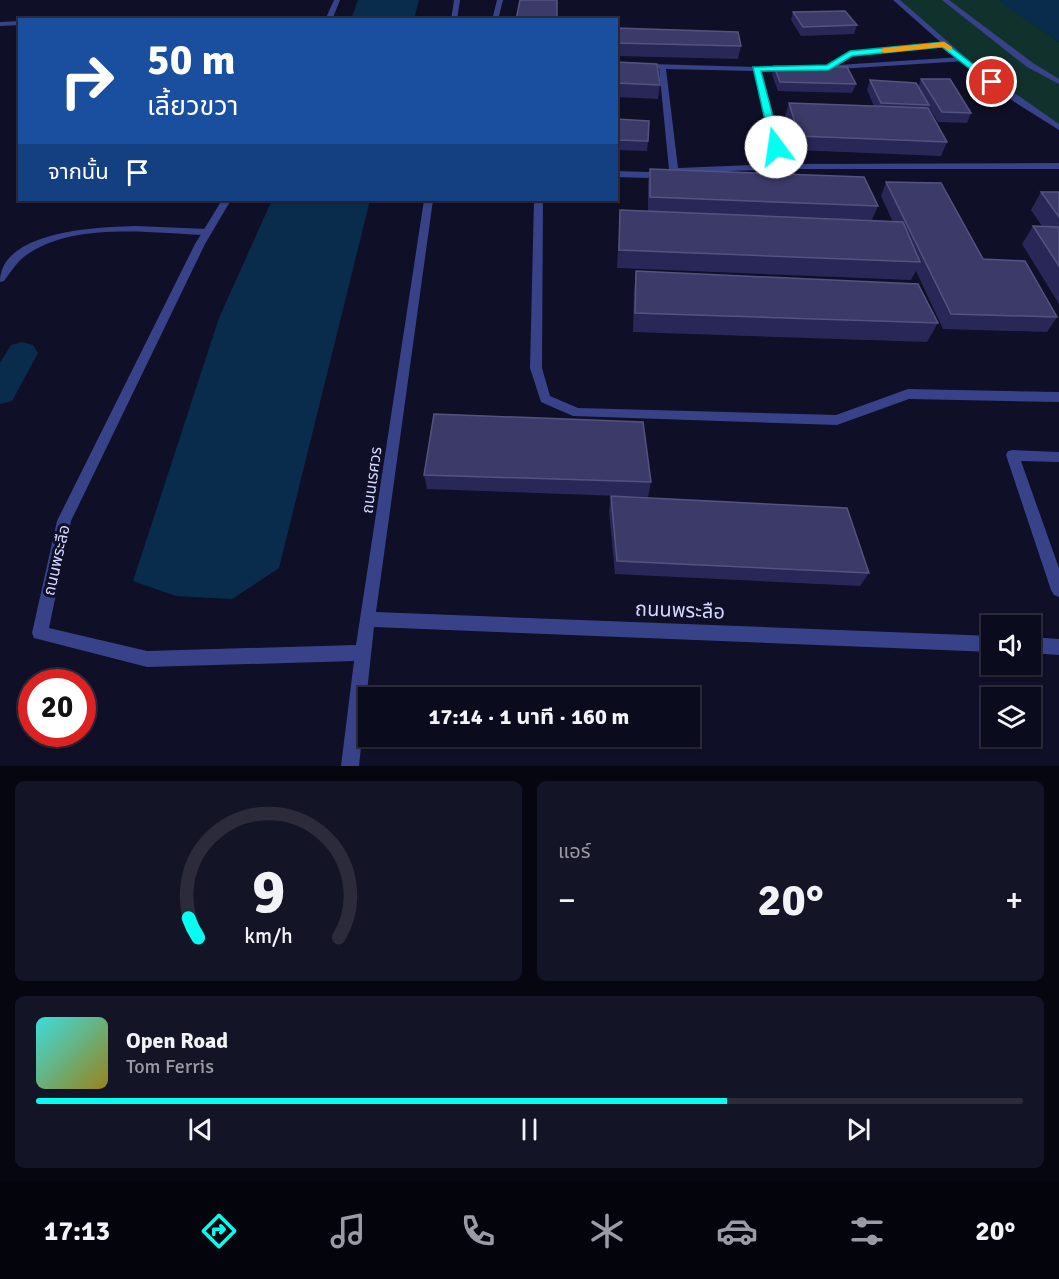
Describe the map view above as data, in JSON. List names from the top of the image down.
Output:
{
  "streets": {
    "street": ["ถนนเรศวร", "ถนนพระลือ"]
  },
  "crossings": [
    ["ถนนเรศวร", "ถนนพระลือ"]
  ],
  "page": {
    "turn": ["50 m", "เลี้ยวขวา"],
    "then": "จากนั้น",
    "limit": "20",
    "trip": "17:14 · 1 นาที · 160 m",
    "tile": "แอร์",
    "heat": ["−", "20°", "+"],
    "song": ["Open Road", "Tom Ferris"],
    "tabs": ["17:13", "20°"],
    "gauge": ["9", "km/h"]
  }
}
